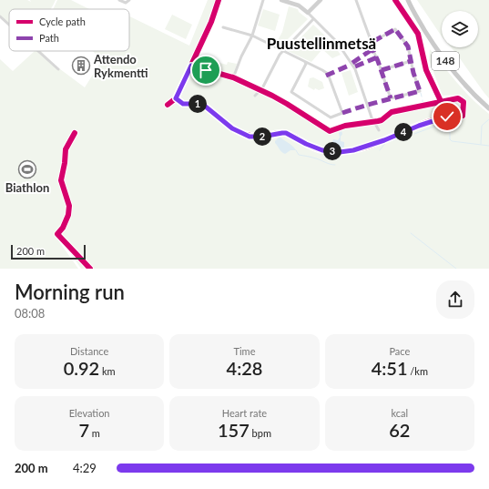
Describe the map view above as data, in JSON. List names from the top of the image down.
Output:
{
  "streets": {
    "main road": ["148"]
  },
  "districts": ["Puustellinmetsä"],
  "places": {
    "building": ["Attendo Rykmentti"],
    "sports": ["Biathlon"]
  },
  "legend": ["Cycle path", "Path"],
  "scale_bar": "200 m",
  "page": {
    "pins": [
      "1",
      "4",
      "2",
      "3"
    ],
    "scale": "200 m",
    "heading": ["Morning run", "08:08"],
    "stats": [
      ["Distance", "0.92 km"],
      ["Time", "4:28"],
      ["Pace", "4:51 /km"],
      ["Elevation", "7 m"],
      ["Heart rate", "157 bpm"],
      ["kcal", "62"]
    ],
    "list": [
      {
        "name": "200 m",
        "note": "4:29"
      }
    ]
  }
}
